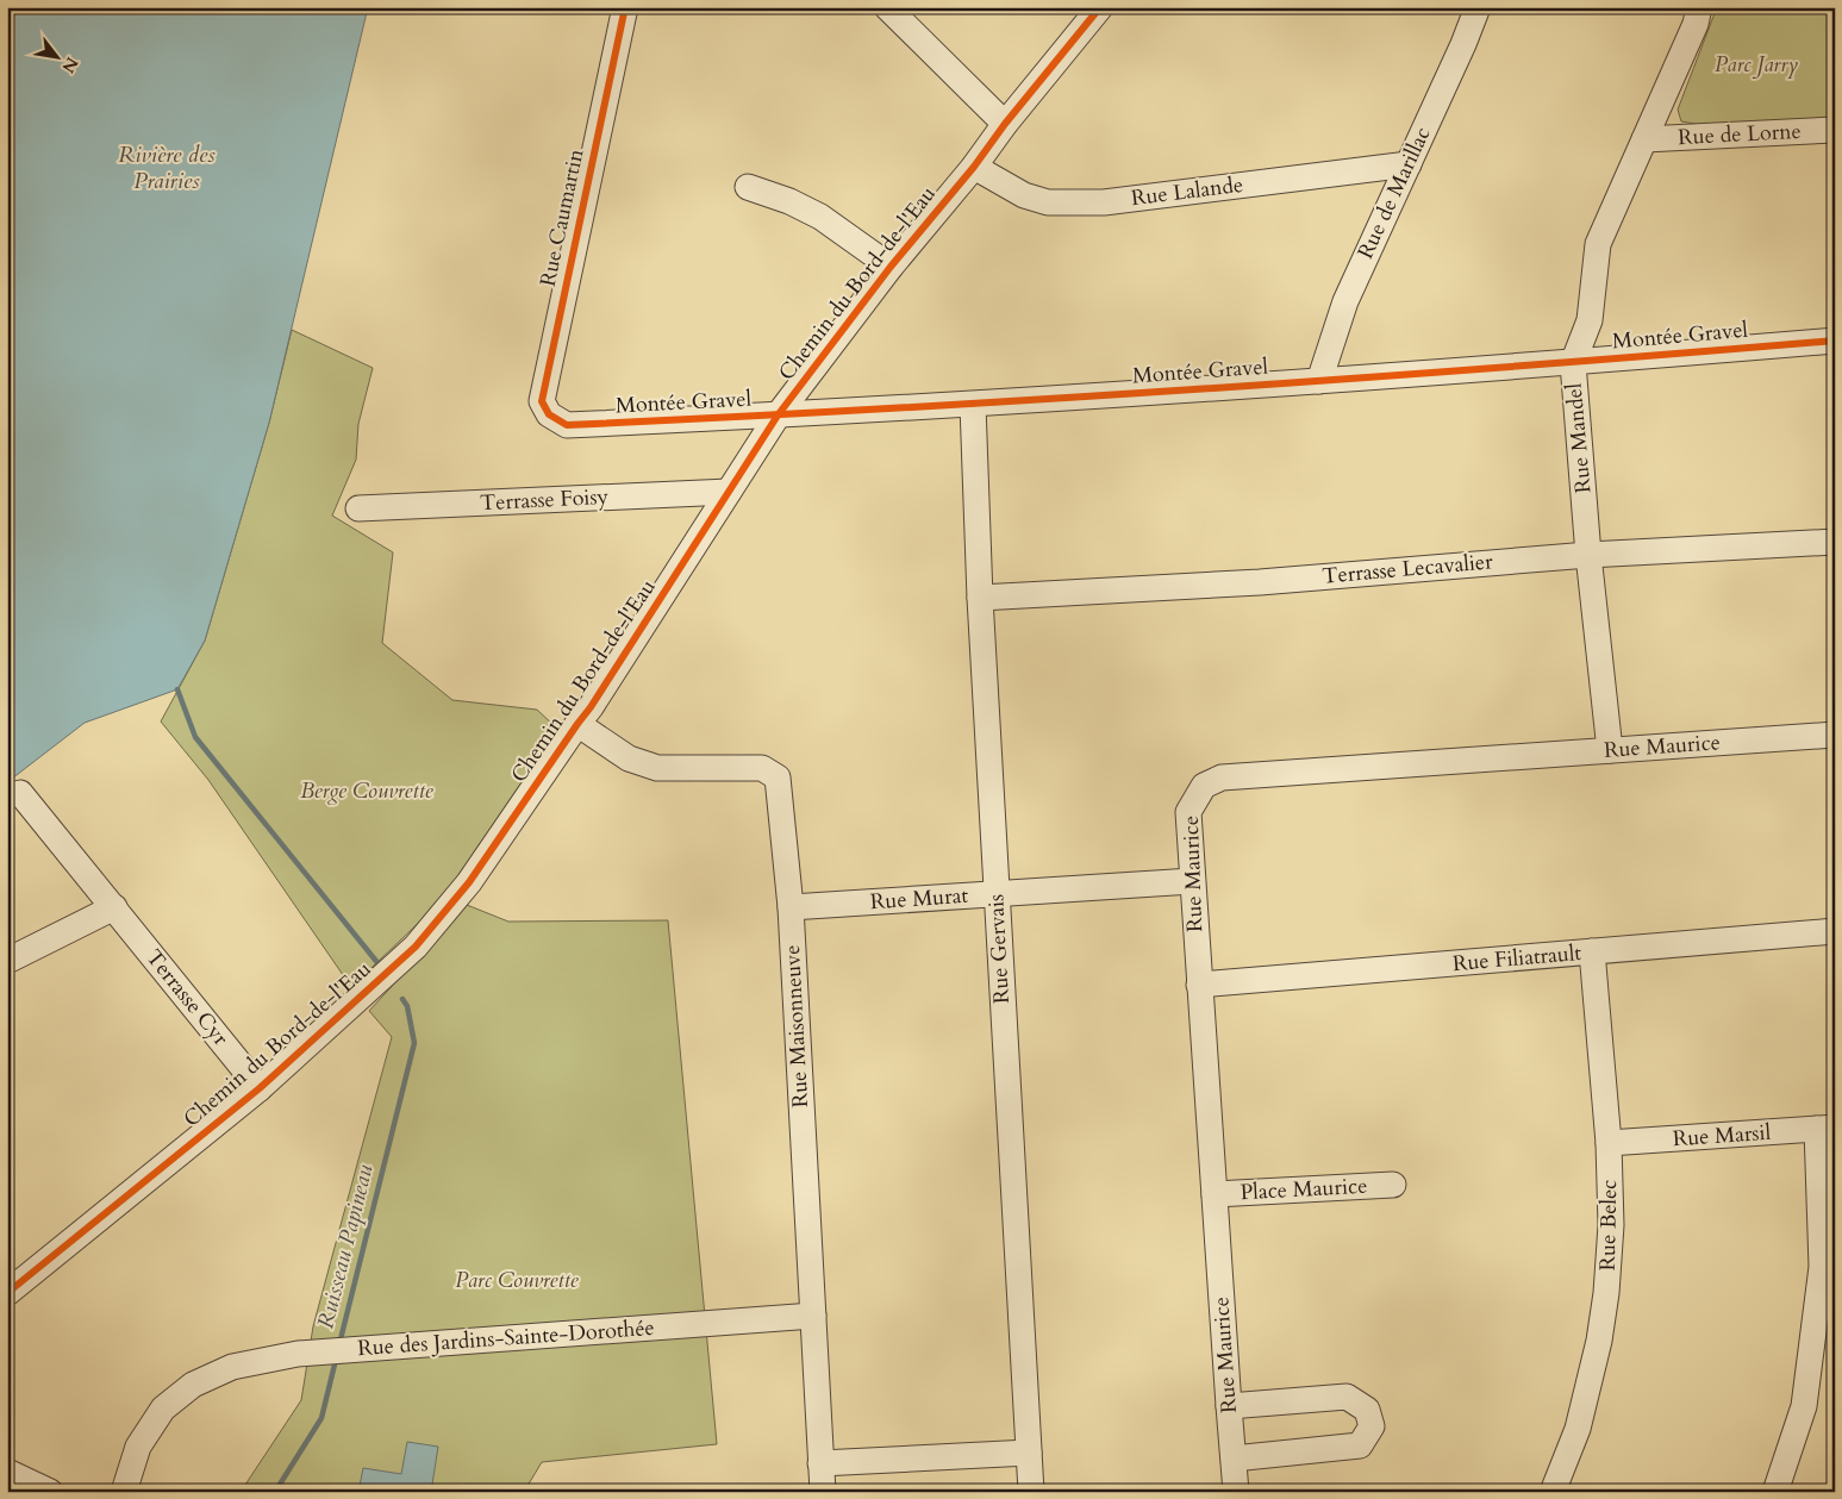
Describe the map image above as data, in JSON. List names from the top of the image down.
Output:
{
  "streets": {
    "street": [
      "Rue de Lorne",
      "Rue Lalande",
      "Rue de Marillac",
      "Rue Caumartin",
      "Chemin du Bord-de-l'Eau",
      "Montée Gravel",
      "Rue Mandel",
      "Terrasse Foisy",
      "Terrasse Lecavalier",
      "Rue Maurice",
      "Rue Murat",
      "Rue Gervais",
      "Rue Filiatrault",
      "Terrasse Cyr",
      "Rue Maisonneuve",
      "Rue Marsil",
      "Place Maurice",
      "Rue Belec",
      "Rue des Jardins-Sainte-Dorothée"
    ]
  },
  "crossings": [
    ["Rue de Lorne", "Rue Mandel"],
    ["Rue Lalande", "Rue de Marillac"],
    ["Rue Lalande", "Chemin du Bord-de-l'Eau"],
    ["Rue de Marillac", "Montée Gravel"],
    ["Rue Caumartin", "Montée Gravel"],
    ["Chemin du Bord-de-l'Eau", "Montée Gravel"],
    ["Chemin du Bord-de-l'Eau", "Terrasse Foisy"],
    ["Chemin du Bord-de-l'Eau", "Terrasse Cyr"],
    ["Chemin du Bord-de-l'Eau", "Rue Maisonneuve"],
    ["Montée Gravel", "Rue Mandel"],
    ["Montée Gravel", "Rue Gervais"],
    ["Rue Mandel", "Terrasse Lecavalier"],
    ["Rue Mandel", "Rue Maurice"],
    ["Terrasse Lecavalier", "Rue Gervais"],
    ["Rue Maurice", "Rue Murat"],
    ["Rue Maurice", "Rue Filiatrault"],
    ["Rue Maurice", "Place Maurice"],
    ["Rue Murat", "Rue Gervais"],
    ["Rue Murat", "Rue Maisonneuve"],
    ["Rue Filiatrault", "Rue Belec"],
    ["Rue Maisonneuve", "Rue des Jardins-Sainte-Dorothée"],
    ["Rue Marsil", "Rue Belec"]
  ],
  "water": ["Rivière des Prairies", "Ruisseau Papineau"],
  "parks": ["Parc Jarry", "Berge Couvrette", "Parc Couvrette"],
  "north": "bottom right"
}
